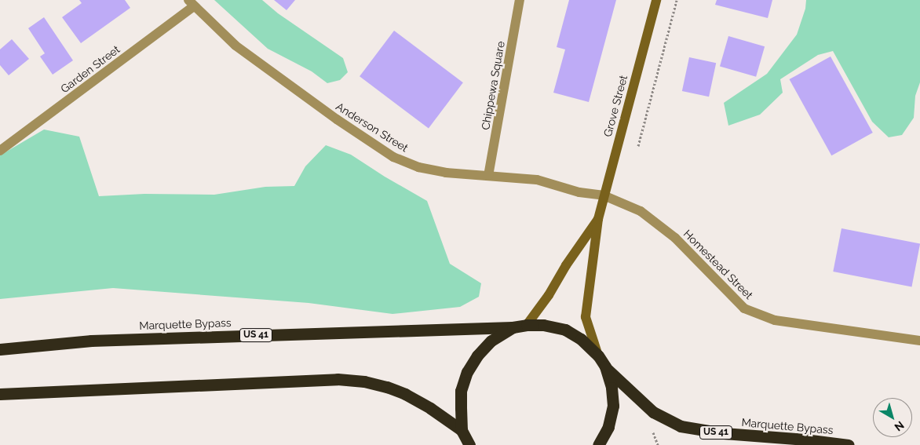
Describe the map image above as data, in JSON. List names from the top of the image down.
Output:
{
  "streets": {
    "highway": ["Marquette Bypass", "US 41"],
    "main road": ["Grove Street"],
    "street": [
      "Garden Street",
      "Chippewa Square",
      "Anderson Street",
      "Homestead Street"
    ]
  },
  "crossings": [
    ["Garden Street", "Anderson Street"],
    ["Chippewa Square", "Anderson Street"],
    ["Grove Street", "Anderson Street"],
    ["Grove Street", "Homestead Street"],
    ["Grove Street", "US 41"],
    ["Anderson Street", "Homestead Street"],
    ["Marquette Bypass", "US 41"]
  ],
  "north": "bottom right"
}
